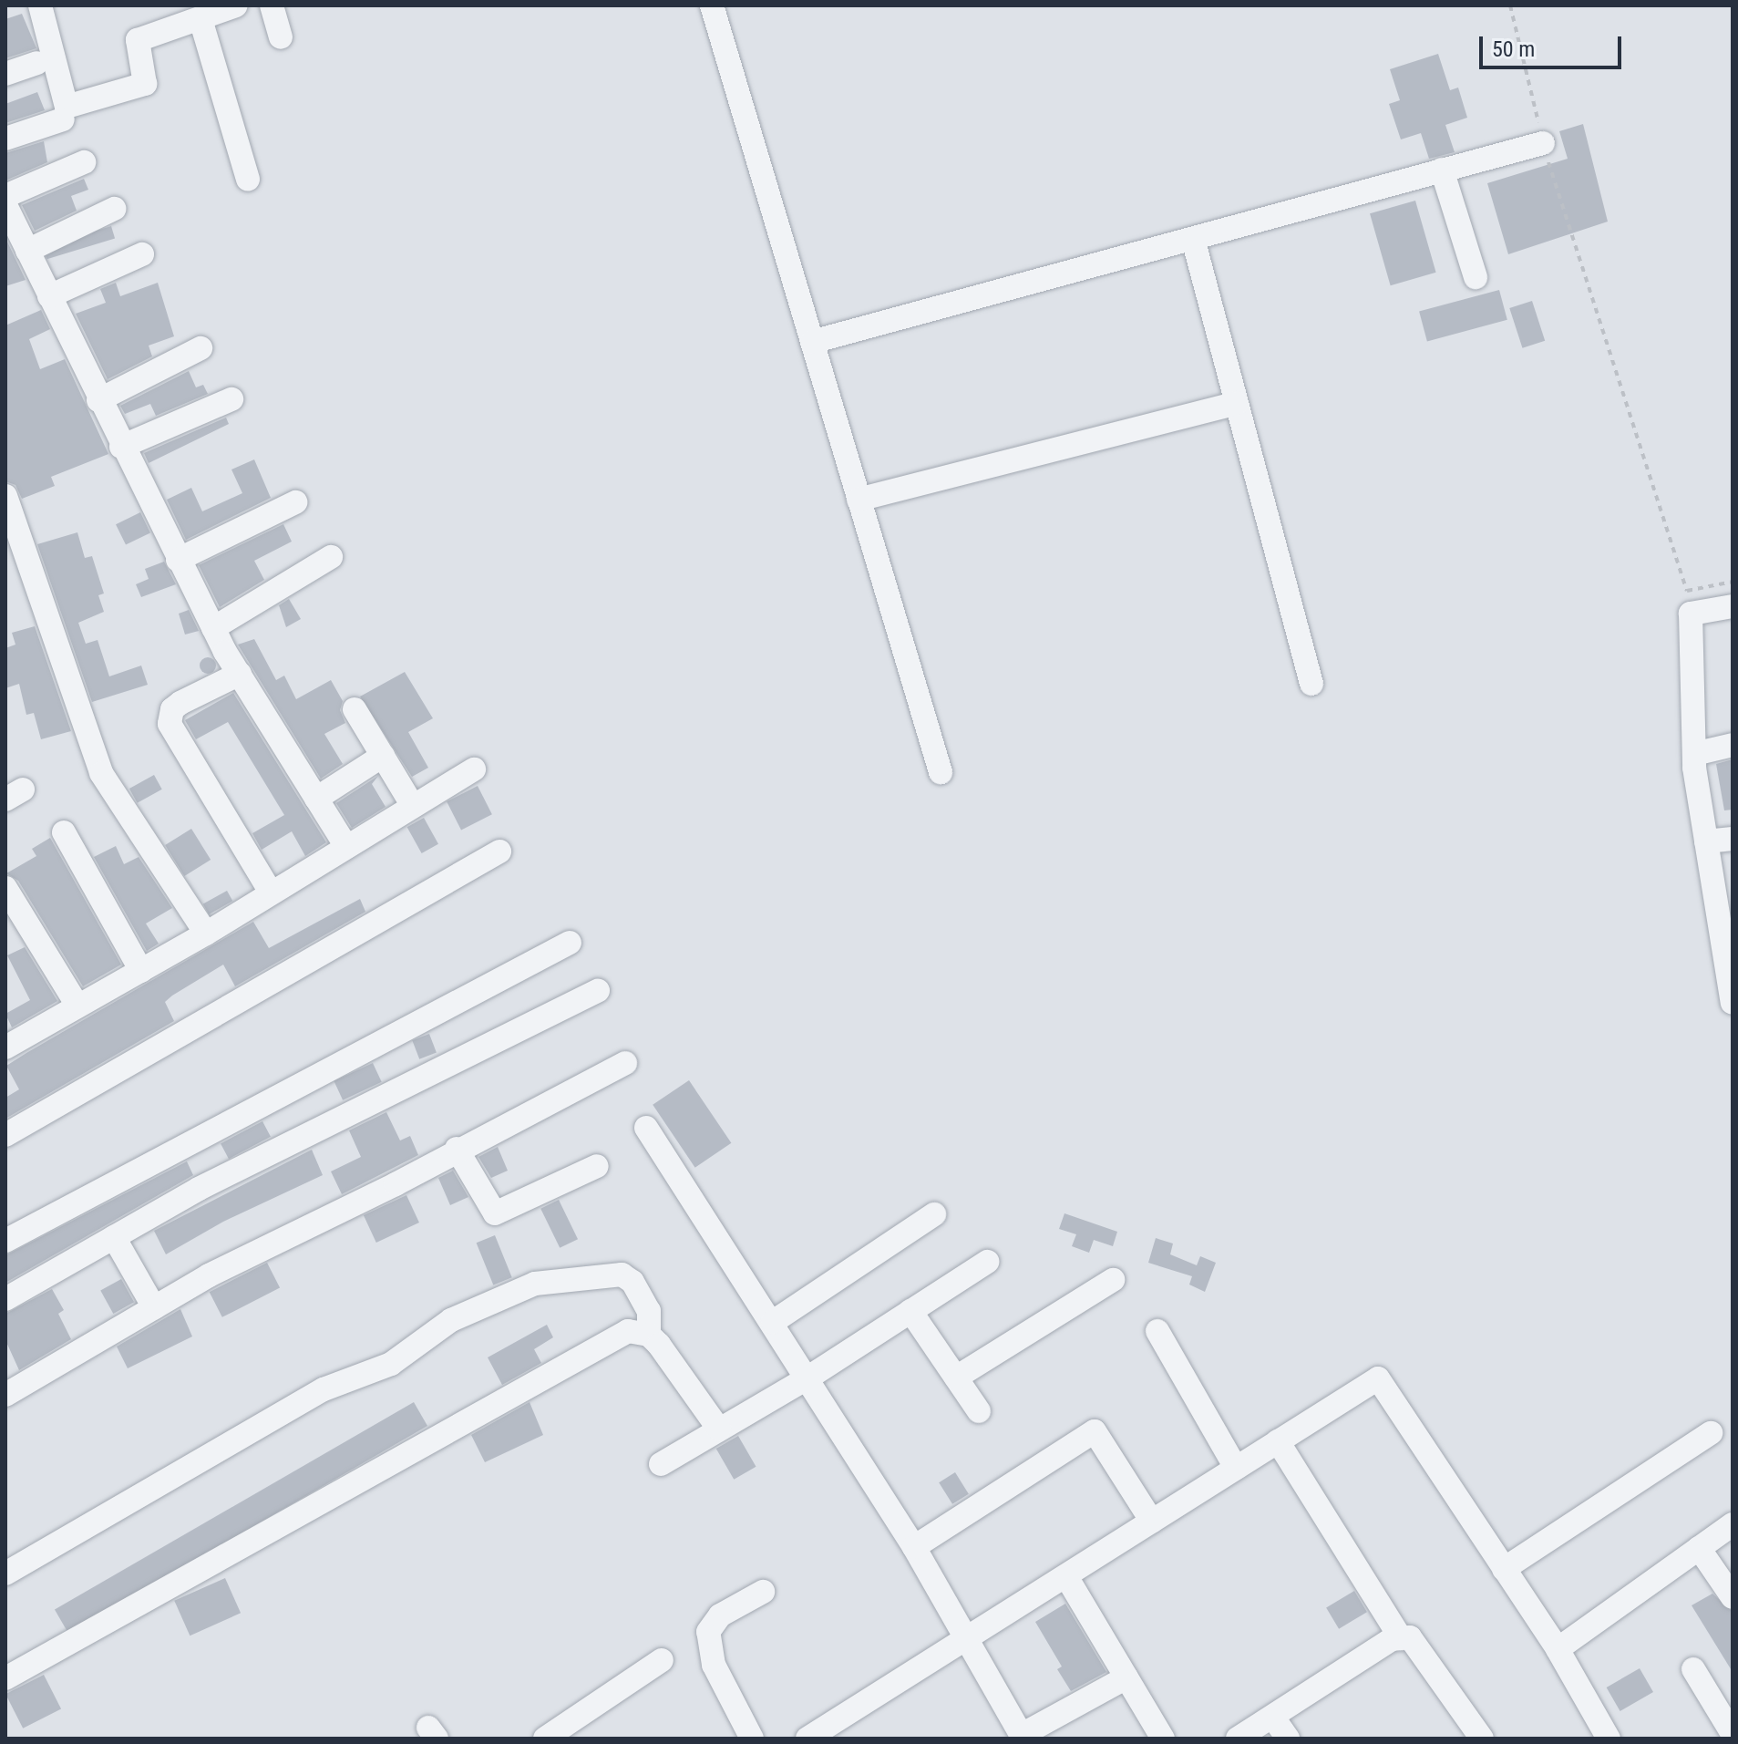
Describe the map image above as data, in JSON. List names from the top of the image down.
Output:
{
  "scale_bar": "50 m"
}
